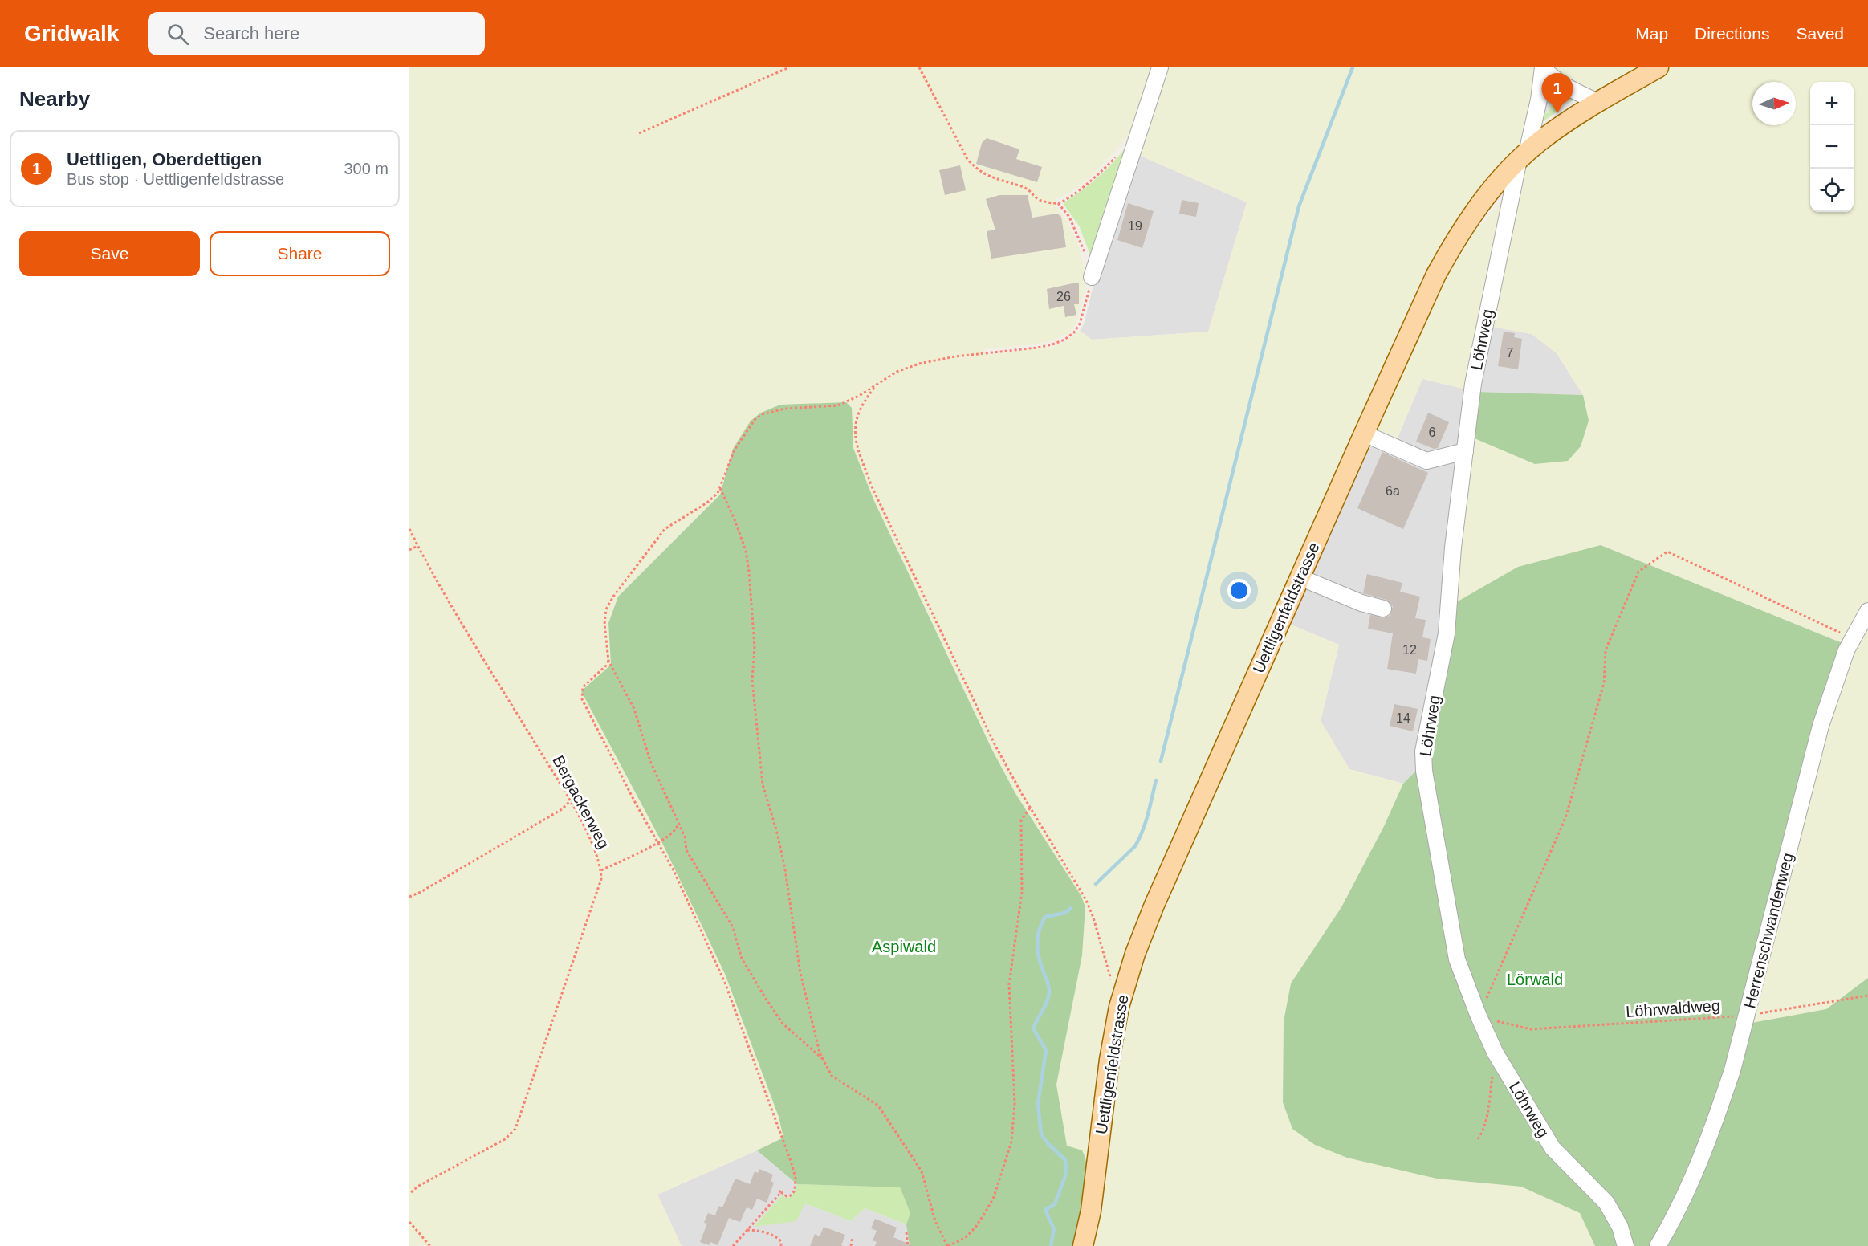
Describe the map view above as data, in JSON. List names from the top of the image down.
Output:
{
  "streets": {
    "main road": ["Uettligenfeldstrasse"],
    "street": ["Löhrweg", "Herrenschwandenweg"],
    "path": ["Bergackerweg", "Löhrwaldweg"]
  },
  "crossings": [
    ["Löhrweg", "Uettligenfeldstrasse"],
    ["Löhrweg", "Löhrwaldweg"],
    ["Herrenschwandenweg", "Löhrwaldweg"]
  ],
  "parks": ["Aspiwald", "Lörwald"],
  "house_numbers": [
    "19",
    "26",
    "7",
    "6",
    "6a",
    "12",
    "14"
  ],
  "north": "right",
  "page": {
    "header": "Gridwalk",
    "search": "Search here",
    "nav": ["Map", "Directions", "Saved"],
    "heading": "Nearby",
    "pins": "1",
    "map_buttons": ["+", "−"],
    "list": [
      {
        "mark": "1",
        "name": "Uettligen, Oberdettigen",
        "note": "Bus stop · Uettligenfeldstrasse",
        "value": "300 m"
      }
    ],
    "buttons": ["Save", "Share"]
  }
}
